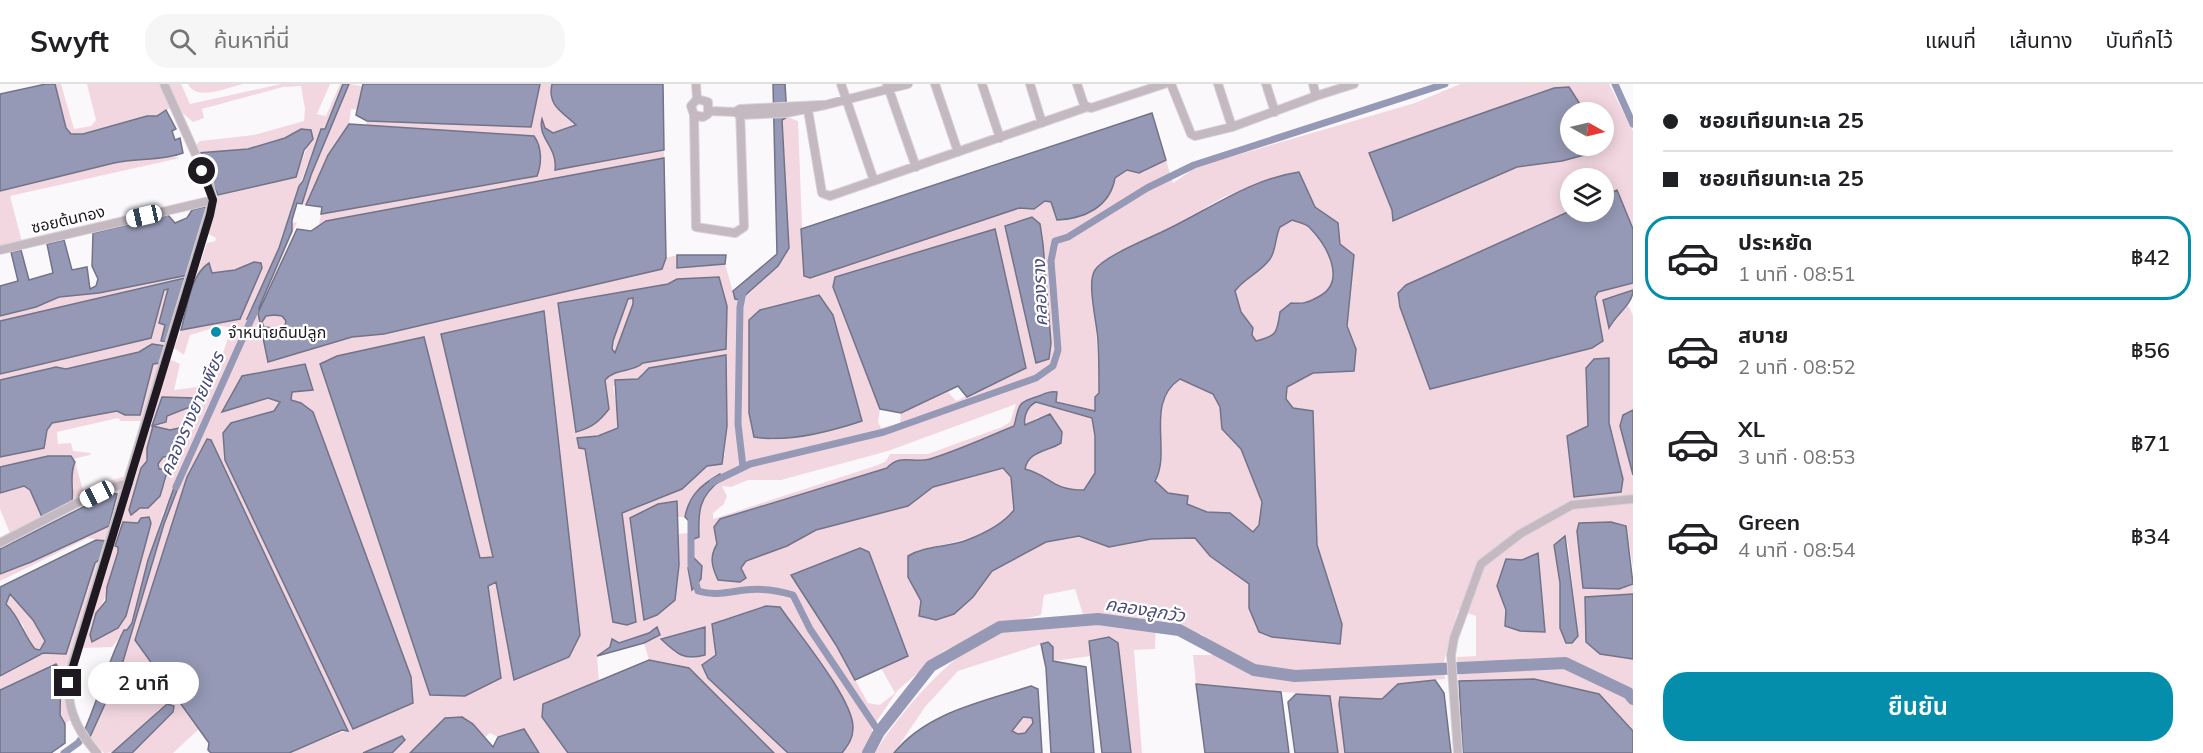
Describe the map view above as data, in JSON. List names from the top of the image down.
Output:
{
  "streets": {
    "street": ["ซอยต้นทอง"]
  },
  "water": ["คลองราง", "คลองรางยายเพียร", "คลองลูกวัว"],
  "places": ["จำหน่ายดินปลูก"],
  "north": "right",
  "page": {
    "header": "Swyft",
    "search": "ค้นหาที่นี่",
    "nav": ["แผนที่", "เส้นทาง", "บันทึกไว้"],
    "banner": ["ซอยเทียนทะเล 25", "ซอยเทียนทะเล 25"],
    "list": [
      {
        "name": "ประหยัด",
        "note": "1 นาที · 08:51",
        "value": "฿42"
      },
      {
        "name": "สบาย",
        "note": "2 นาที · 08:52",
        "value": "฿56"
      },
      {
        "name": "XL",
        "note": "3 นาที · 08:53",
        "value": "฿71"
      },
      {
        "name": "Green",
        "note": "4 นาที · 08:54",
        "value": "฿34"
      }
    ],
    "buttons": "ยืนยัน",
    "bubble": "2 นาที"
  }
}
